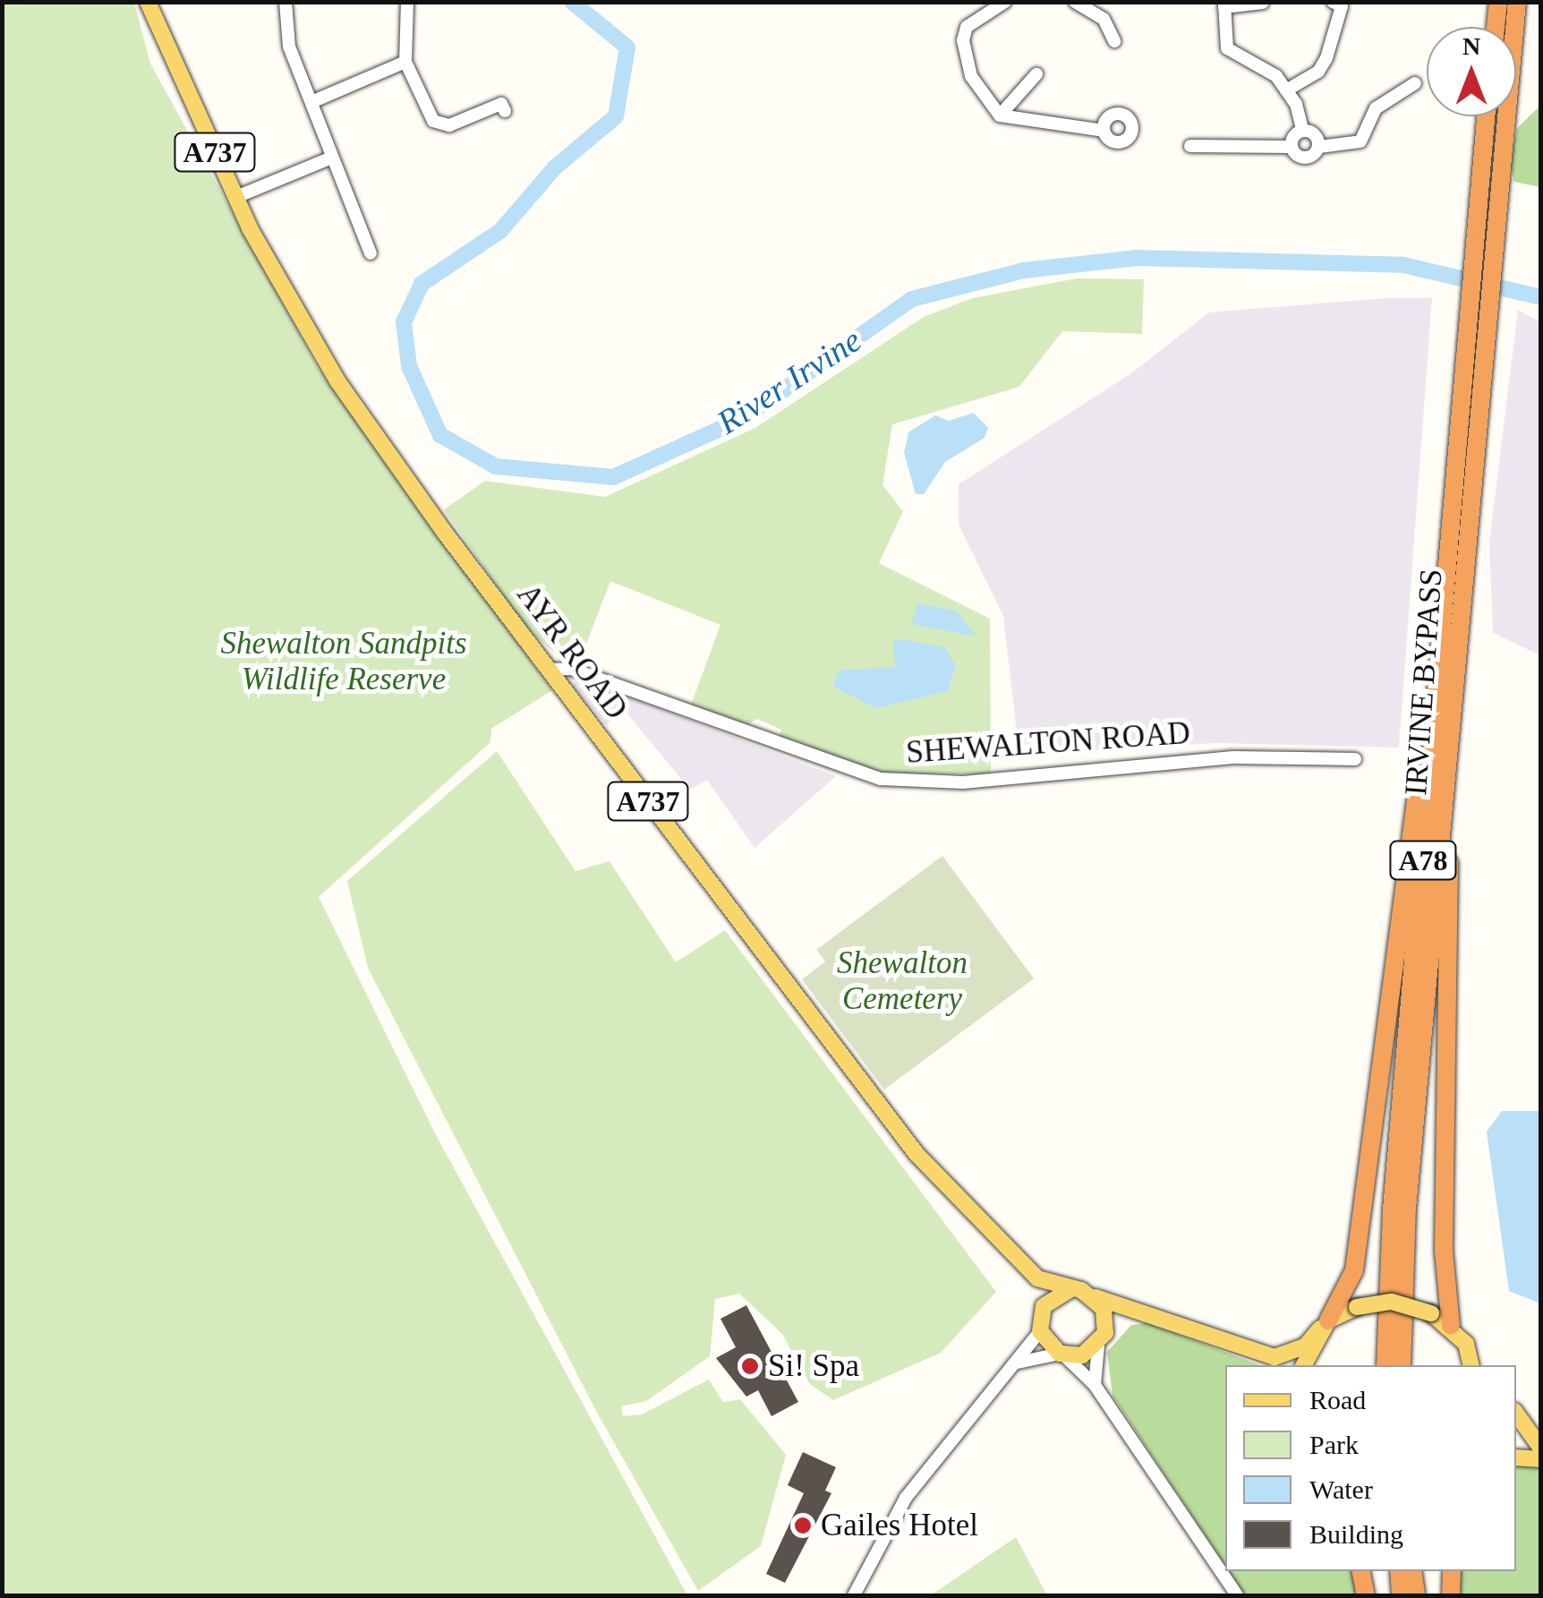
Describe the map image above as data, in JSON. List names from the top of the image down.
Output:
{
  "streets": {
    "highway": ["IRVINE BYPASS", "A78"],
    "main road": ["A737", "AYR ROAD"],
    "street": ["SHEWALTON ROAD"]
  },
  "crossings": [
    ["A737", "AYR ROAD"],
    ["AYR ROAD", "SHEWALTON ROAD"]
  ],
  "water": ["River Irvine"],
  "parks": ["Shewalton Sandpits Wildlife Reserve", "Shewalton Cemetery"],
  "places": ["Si! Spa", "Gailes Hotel"],
  "legend": [
    "Road",
    "Park",
    "Water",
    "Building"
  ],
  "north": "top"
}
